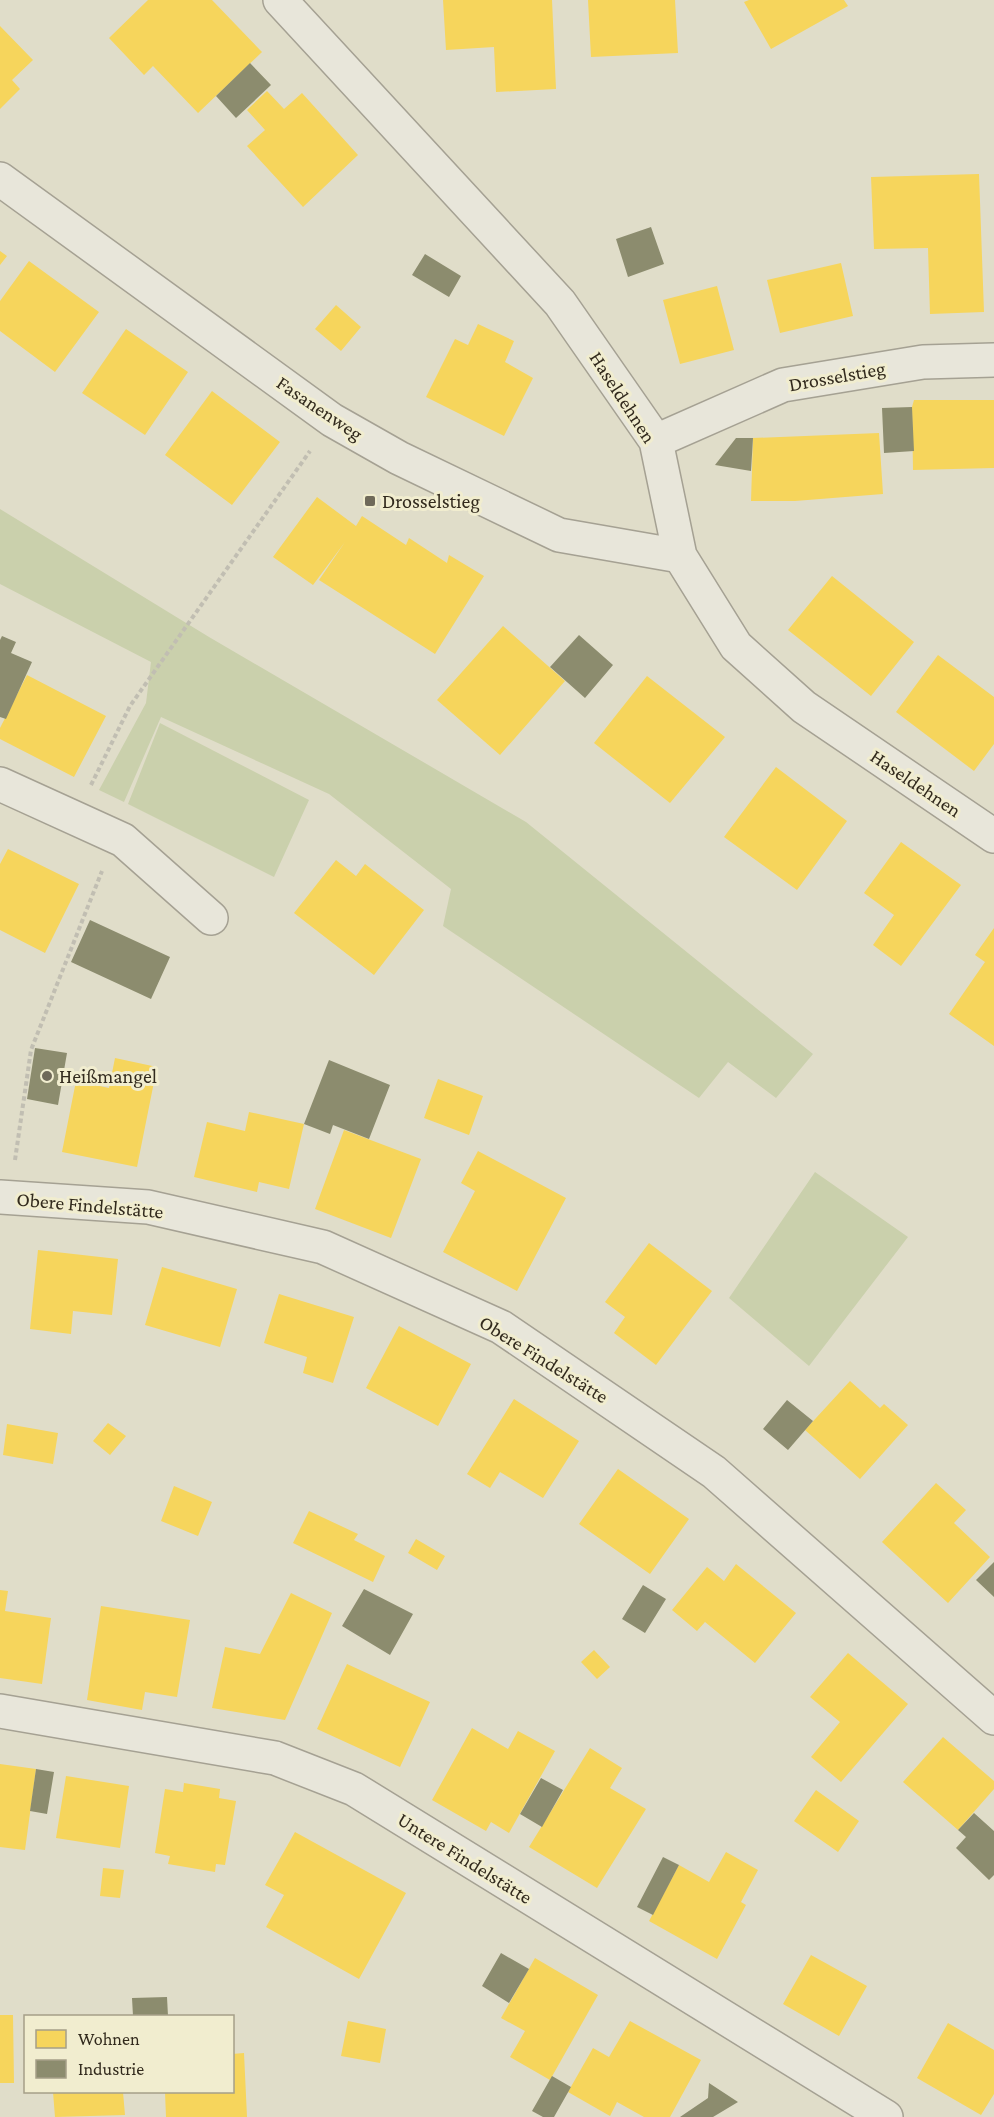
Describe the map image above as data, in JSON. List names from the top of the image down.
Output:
{
  "streets": {
    "street": [
      "Drosselstieg",
      "Haseldehnen",
      "Fasanenweg",
      "Obere Findelstätte",
      "Untere Findelstätte"
    ]
  },
  "crossings": [
    ["Drosselstieg", "Haseldehnen"],
    ["Haseldehnen", "Fasanenweg"]
  ],
  "places": {
    "transit": ["Drosselstieg"],
    "other": ["Heißmangel"]
  },
  "legend": ["Wohnen", "Industrie"]
}
